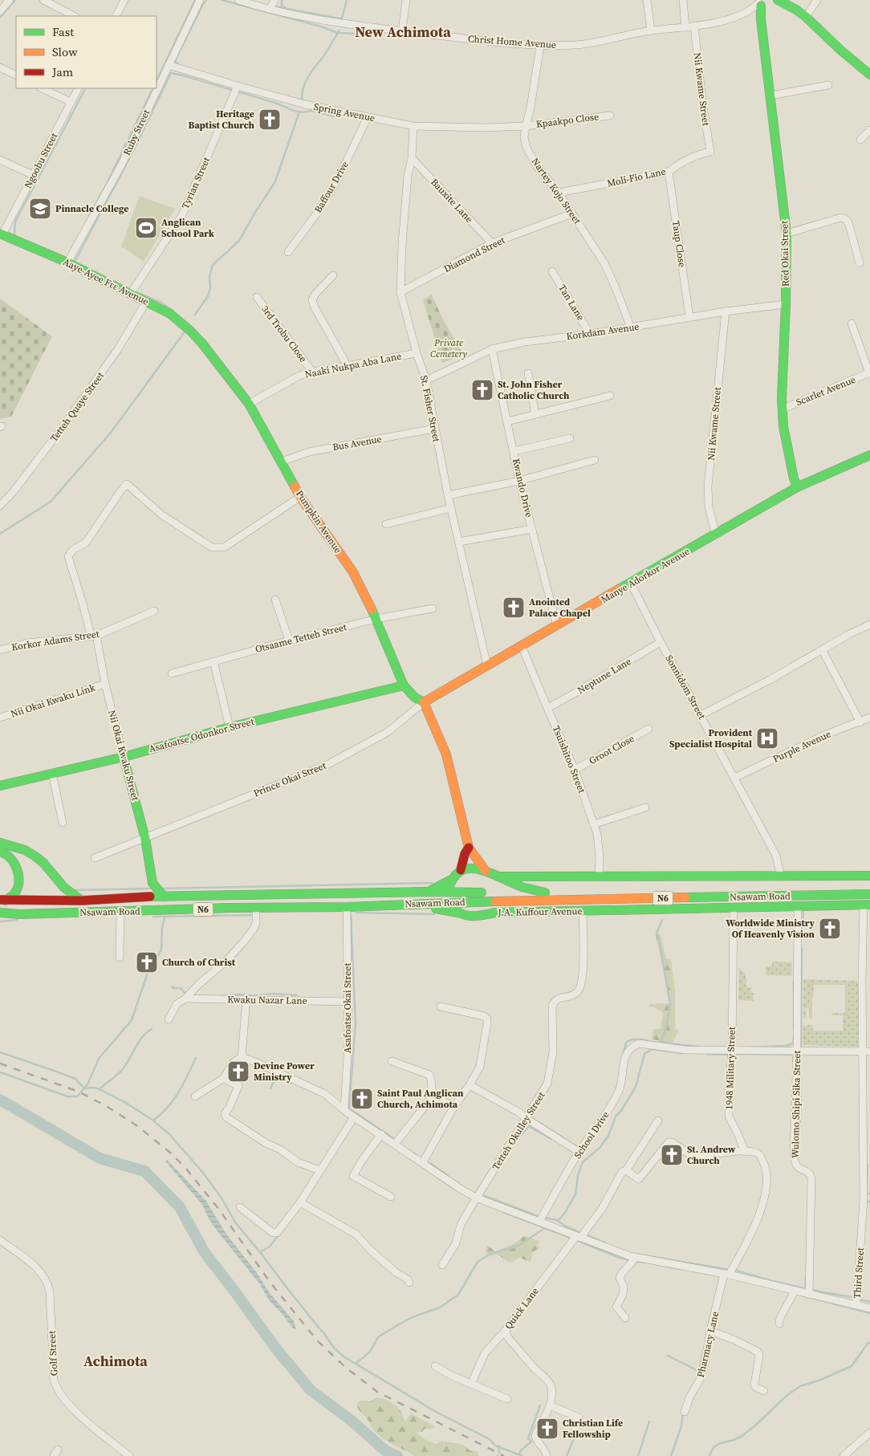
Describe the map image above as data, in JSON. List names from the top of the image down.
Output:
{
  "streets": {
    "main road": [
      "Red Okai Street",
      "Aaye-Ayee Fɛɛ Avenue",
      "Pumpkin Avenue",
      "Manye Adorkor Avenue",
      "Asafoatse Odonkor Street",
      "Nii Okai Kwaku Street",
      "Nsawam Road",
      "N6",
      "J.A. Kuffour Avenue"
    ],
    "street": [
      "Christ Home Avenue",
      "Nii Kwame Street",
      "Spring Avenue",
      "Kpaakpo Close",
      "Ruby Street",
      "Ngoobu Street",
      "Moli-Fio Lane",
      "Tyrian Street",
      "Baffour Drive",
      "Nartey Kojo Street",
      "Bauxite Lane",
      "Taup Close",
      "Diamond Street",
      "Tan Lane",
      "Korkdam Avenue",
      "3rd Trobu Close",
      "Naaki Nukpa Aba Lane",
      "Scarlet Avenue",
      "Tetteh Quaye Street",
      "St. Fisher Street",
      "Bus Avenue",
      "Kwando Drive",
      "Otsaame Tetteh Street",
      "Korkor Adams Street",
      "Neptune Lane",
      "Sonnidom Street",
      "Nii Okai Kwaku Link",
      "Purple Avenue",
      "Groot Close",
      "Tsuishitoo Street",
      "Prince Okai Street",
      "Kwaku Nazar Lane",
      "Asafoatse Okai Street",
      "1948 Military Street",
      "Wulomo Shipi Sika Street",
      "Tetteh Okulley Street",
      "School Drive",
      "Third Street",
      "Quick Lane",
      "Pharmacy Lane",
      "Golf Street"
    ]
  },
  "crossings": [
    ["Christ Home Avenue", "Nii Kwame Street"],
    ["Christ Home Avenue", "Nartey Kojo Street"],
    ["Christ Home Avenue", "Red Okai Street"],
    ["Nii Kwame Street", "Moli-Fio Lane"],
    ["Nii Kwame Street", "Korkdam Avenue"],
    ["Nii Kwame Street", "Manye Adorkor Avenue"],
    ["Spring Avenue", "Kpaakpo Close"],
    ["Spring Avenue", "Ruby Street"],
    ["Spring Avenue", "Tyrian Street"],
    ["Spring Avenue", "Baffour Drive"],
    ["Spring Avenue", "Nartey Kojo Street"],
    ["Spring Avenue", "St. Fisher Street"],
    ["Kpaakpo Close", "Nartey Kojo Street"],
    ["Ruby Street", "Aaye-Ayee Fɛɛ Avenue"],
    ["Ngoobu Street", "Aaye-Ayee Fɛɛ Avenue"],
    ["Moli-Fio Lane", "Nartey Kojo Street"],
    ["Moli-Fio Lane", "Taup Close"],
    ["Tyrian Street", "Aaye-Ayee Fɛɛ Avenue"],
    ["Nartey Kojo Street", "Diamond Street"],
    ["Nartey Kojo Street", "Korkdam Avenue"],
    ["Bauxite Lane", "Diamond Street"],
    ["Bauxite Lane", "St. Fisher Street"],
    ["Taup Close", "Korkdam Avenue"],
    ["Red Okai Street", "Korkdam Avenue"],
    ["Red Okai Street", "Scarlet Avenue"],
    ["Red Okai Street", "Manye Adorkor Avenue"],
    ["Diamond Street", "St. Fisher Street"],
    ["Aaye-Ayee Fɛɛ Avenue", "Tetteh Quaye Street"],
    ["Aaye-Ayee Fɛɛ Avenue", "Pumpkin Avenue"],
    ["Tan Lane", "Korkdam Avenue"],
    ["Korkdam Avenue", "St. Fisher Street"],
    ["Korkdam Avenue", "Kwando Drive"],
    ["3rd Trobu Close", "Naaki Nukpa Aba Lane"],
    ["Naaki Nukpa Aba Lane", "St. Fisher Street"],
    ["Naaki Nukpa Aba Lane", "Pumpkin Avenue"],
    ["St. Fisher Street", "Bus Avenue"],
    ["St. Fisher Street", "Manye Adorkor Avenue"],
    ["Bus Avenue", "Pumpkin Avenue"],
    ["Kwando Drive", "Manye Adorkor Avenue"],
    ["Pumpkin Avenue", "Manye Adorkor Avenue"],
    ["Pumpkin Avenue", "Otsaame Tetteh Street"],
    ["Pumpkin Avenue", "Asafoatse Odonkor Street"],
    ["Pumpkin Avenue", "Nii Okai Kwaku Street"],
    ["Pumpkin Avenue", "Prince Okai Street"],
    ["Manye Adorkor Avenue", "Sonnidom Street"],
    ["Manye Adorkor Avenue", "Tsuishitoo Street"],
    ["Manye Adorkor Avenue", "Prince Okai Street"],
    ["Korkor Adams Street", "Nii Okai Kwaku Street"],
    ["Neptune Lane", "Sonnidom Street"],
    ["Neptune Lane", "Tsuishitoo Street"],
    ["Sonnidom Street", "Purple Avenue"],
    ["Nii Okai Kwaku Link", "Nii Okai Kwaku Street"],
    ["Asafoatse Odonkor Street", "Nii Okai Kwaku Street"],
    ["Groot Close", "Tsuishitoo Street"],
    ["Nii Okai Kwaku Street", "Prince Okai Street"],
    ["Nii Okai Kwaku Street", "Nsawam Road"],
    ["Nsawam Road", "J.A. Kuffour Avenue"],
    ["Nsawam Road", "Asafoatse Okai Street"],
    ["J.A. Kuffour Avenue", "1948 Military Street"],
    ["J.A. Kuffour Avenue", "Wulomo Shipi Sika Street"],
    ["J.A. Kuffour Avenue", "Tetteh Okulley Street"],
    ["J.A. Kuffour Avenue", "Third Street"],
    ["Kwaku Nazar Lane", "Asafoatse Okai Street"],
    ["1948 Military Street", "School Drive"]
  ],
  "districts": ["New Achimota", "Achimota"],
  "parks": ["Private Cemetery"],
  "places": {
    "church": [
      "Heritage Baptist Church",
      "St. John Fisher Catholic Church",
      "Anointed Palace Chapel",
      "Worldwide Ministry Of Heavenly Vision",
      "Church of Christ",
      "Devine Power Ministry",
      "Saint Paul Anglican Church, Achimota",
      "St. Andrew Church",
      "Christian Life Fellowship"
    ],
    "school or university": ["Pinnacle College"],
    "sports": ["Anglican School Park"],
    "hospital": ["Provident Specialist Hospital"]
  },
  "legend": ["Fast", "Slow", "Jam"]
}
